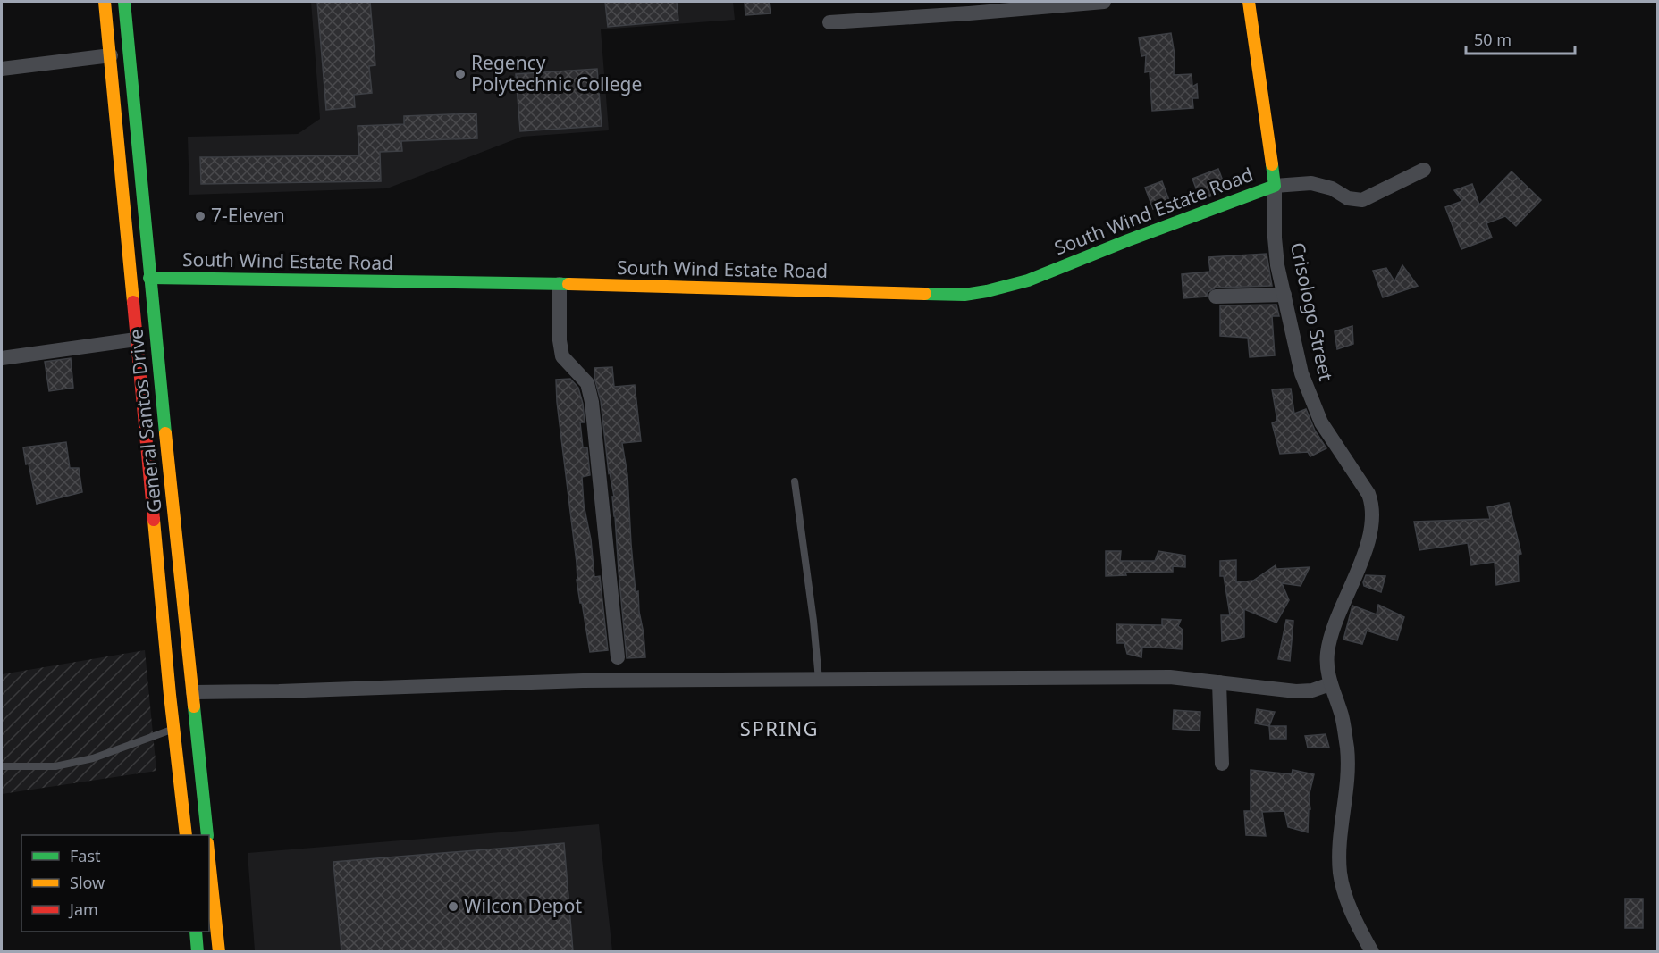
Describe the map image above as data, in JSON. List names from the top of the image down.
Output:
{
  "streets": {
    "main road": ["South Wind Estate Road", "Crisologo Street", "General Santos Drive"]
  },
  "crossings": [
    ["South Wind Estate Road", "Crisologo Street"],
    ["South Wind Estate Road", "General Santos Drive"]
  ],
  "districts": ["SPRING"],
  "places": ["Regency Polytechnic College", "7-Eleven", "Wilcon Depot"],
  "legend": ["Fast", "Slow", "Jam"],
  "scale_bar": "50 m"
}
